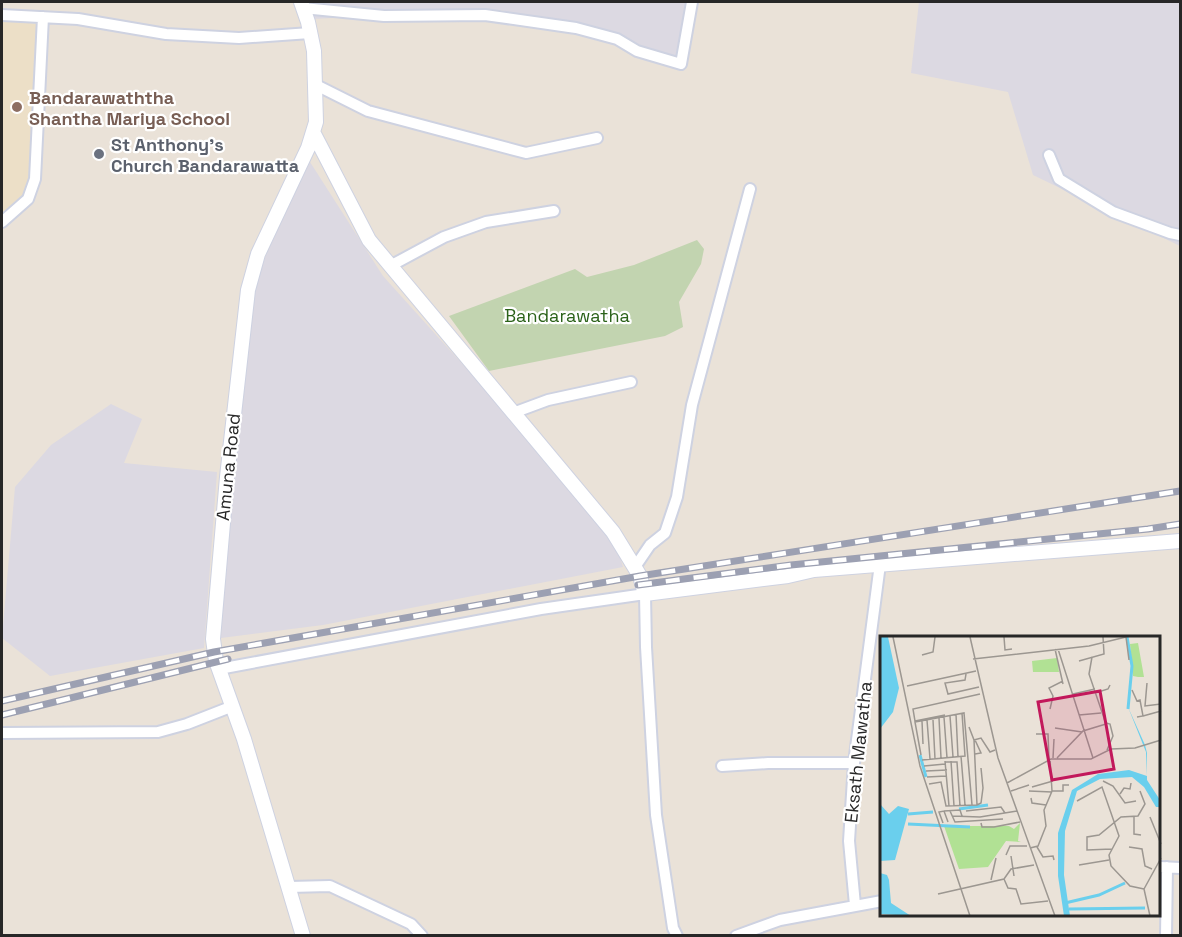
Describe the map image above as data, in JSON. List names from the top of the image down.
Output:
{
  "streets": {
    "street": ["Amuna Road", "Eksath Mawatha"]
  },
  "parks": ["Bandarawatha"],
  "places": ["Bandarawaththa Shantha Mariya School", "St Anthony's Church Bandarawatta"]
}
